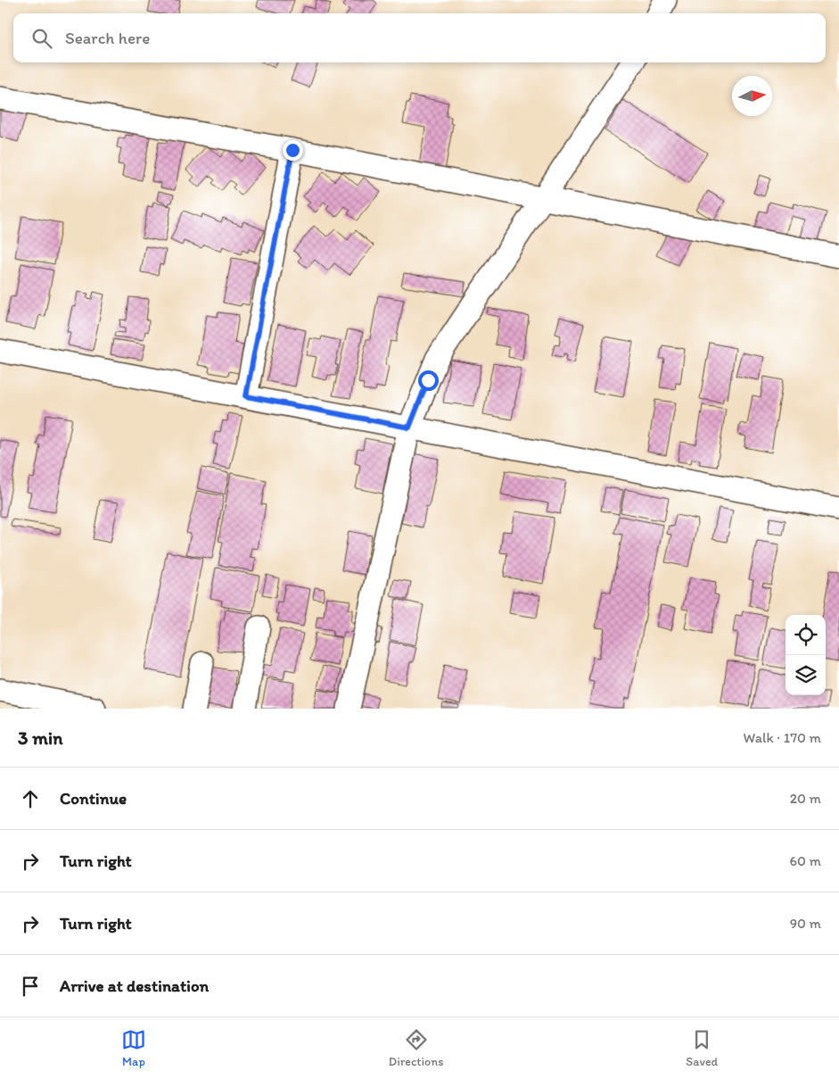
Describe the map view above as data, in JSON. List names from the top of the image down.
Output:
{
  "north": "right",
  "page": {
    "search": "Search here",
    "heading": ["3 min", "Walk · 170 m"],
    "list": [
      ["Continue", "20 m"],
      ["Turn right", "60 m"],
      ["Turn right", "90 m"],
      "Arrive at destination"
    ],
    "nav": ["Map", "Directions", "Saved"]
  }
}
